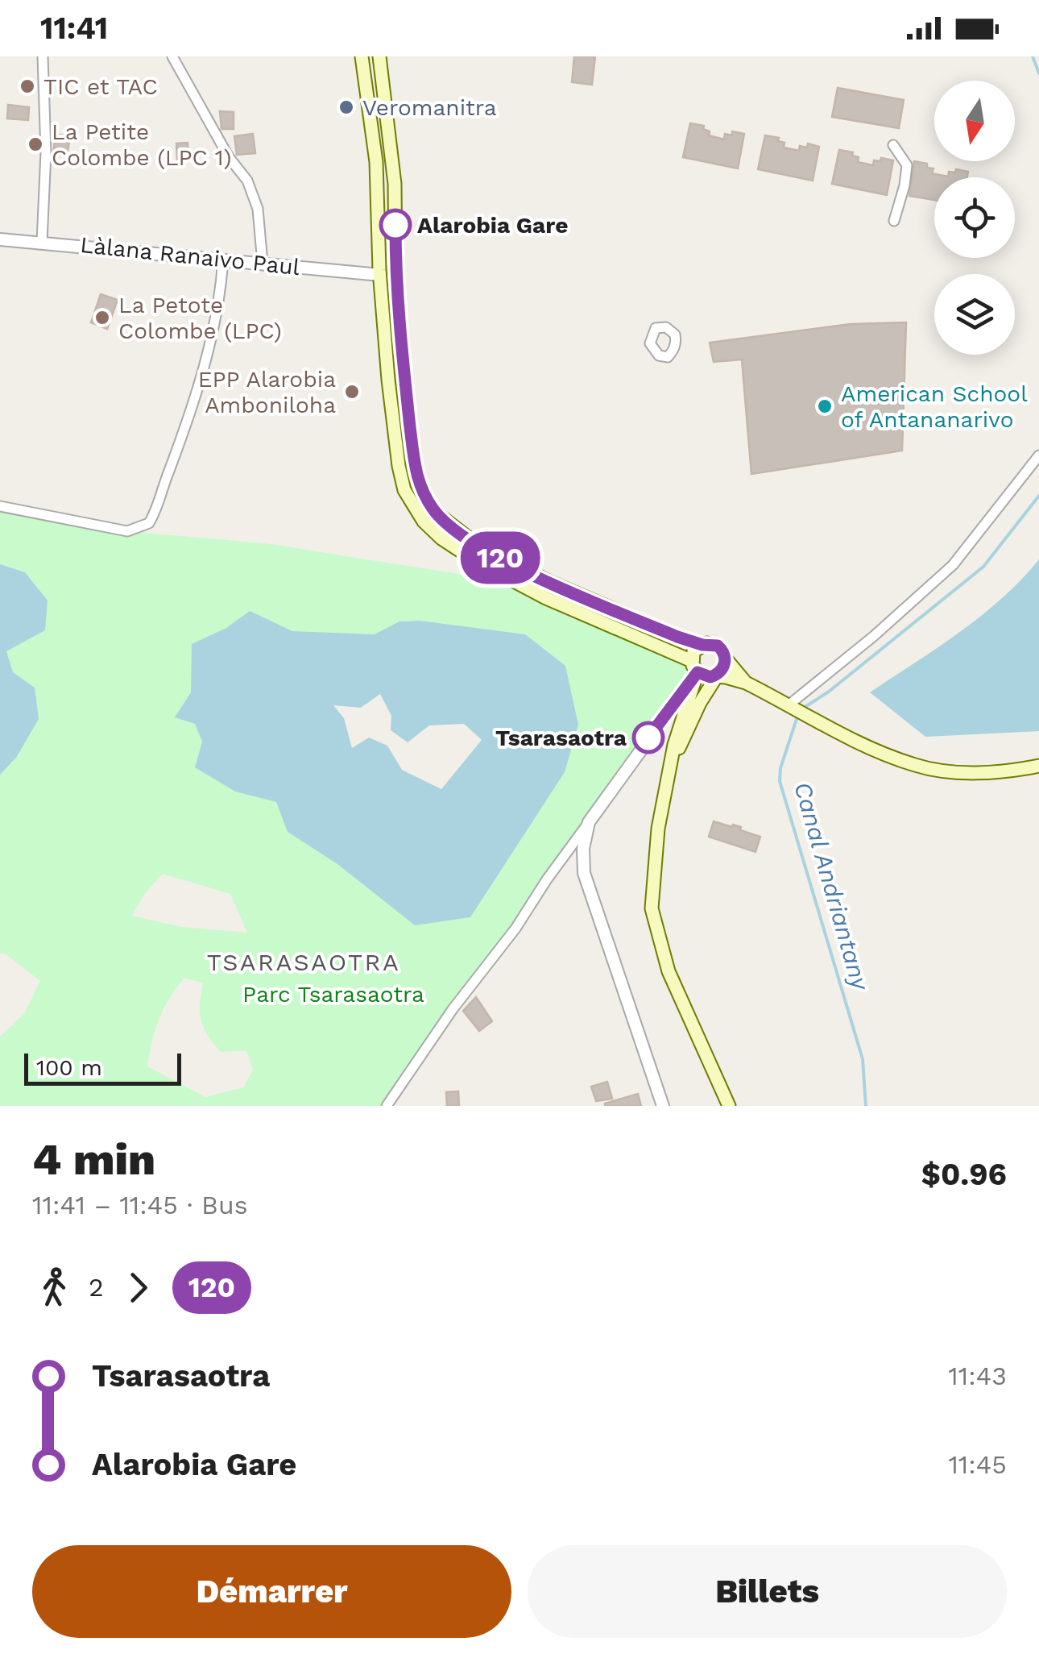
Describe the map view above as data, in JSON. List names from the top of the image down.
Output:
{
  "streets": {
    "street": ["Làlana Ranaivo Paul"]
  },
  "districts": ["TSARASAOTRA"],
  "water": ["Canal Andriantany"],
  "parks": ["Parc Tsarasaotra"],
  "places": [
    "TIC et TAC",
    "Veromanitra",
    "La Petite Colombe (LPC 1)",
    "Alarobia Gare",
    "La Petote Colombe (LPC)",
    "EPP Alarobia Amboniloha",
    "American School of Antananarivo",
    "Tsarasaotra"
  ],
  "lines": ["bus line 120"],
  "scale_bar": "100 m",
  "north": "bottom",
  "page": {
    "status": "11:41",
    "on_map": "120",
    "scale": "100 m",
    "heading": ["4 min", "11:41 – 11:45 · Bus", "$0.96"],
    "legs": ["2", "120"],
    "list": [
      {
        "name": "Tsarasaotra",
        "value": "11:43"
      },
      {
        "name": "Alarobia Gare",
        "value": "11:45"
      }
    ],
    "buttons": ["Démarrer", "Billets"]
  }
}
